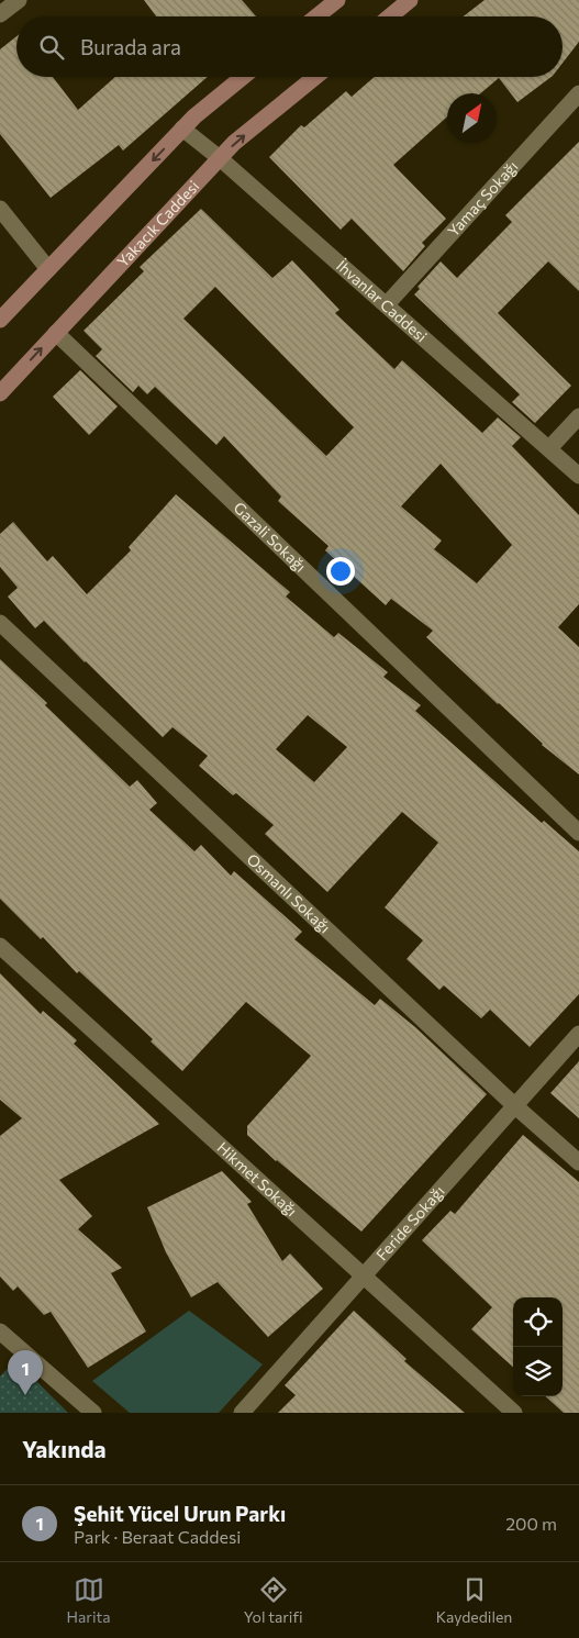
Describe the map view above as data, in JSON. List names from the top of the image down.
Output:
{
  "streets": {
    "main road": ["Yakacık Caddesi"],
    "street": [
      "Yamaç Sokağı",
      "İhvanlar Caddesi",
      "Gazali Sokağı",
      "Osmanlı Sokağı",
      "Hikmet Sokağı",
      "Feride Sokağı"
    ]
  },
  "crossings": [
    ["Yamaç Sokağı", "İhvanlar Caddesi"],
    ["Yakacık Caddesi", "İhvanlar Caddesi"],
    ["Yakacık Caddesi", "Gazali Sokağı"],
    ["Osmanlı Sokağı", "Feride Sokağı"],
    ["Hikmet Sokağı", "Feride Sokağı"]
  ],
  "north": "top right",
  "page": {
    "search": "Burada ara",
    "pins": "1",
    "heading": "Yakında",
    "list": [
      {
        "mark": "1",
        "name": "Şehit Yücel Urun Parkı",
        "note": "Park · Beraat Caddesi",
        "value": "200 m"
      }
    ],
    "nav": ["Harita", "Yol tarifi", "Kaydedilen"]
  }
}
